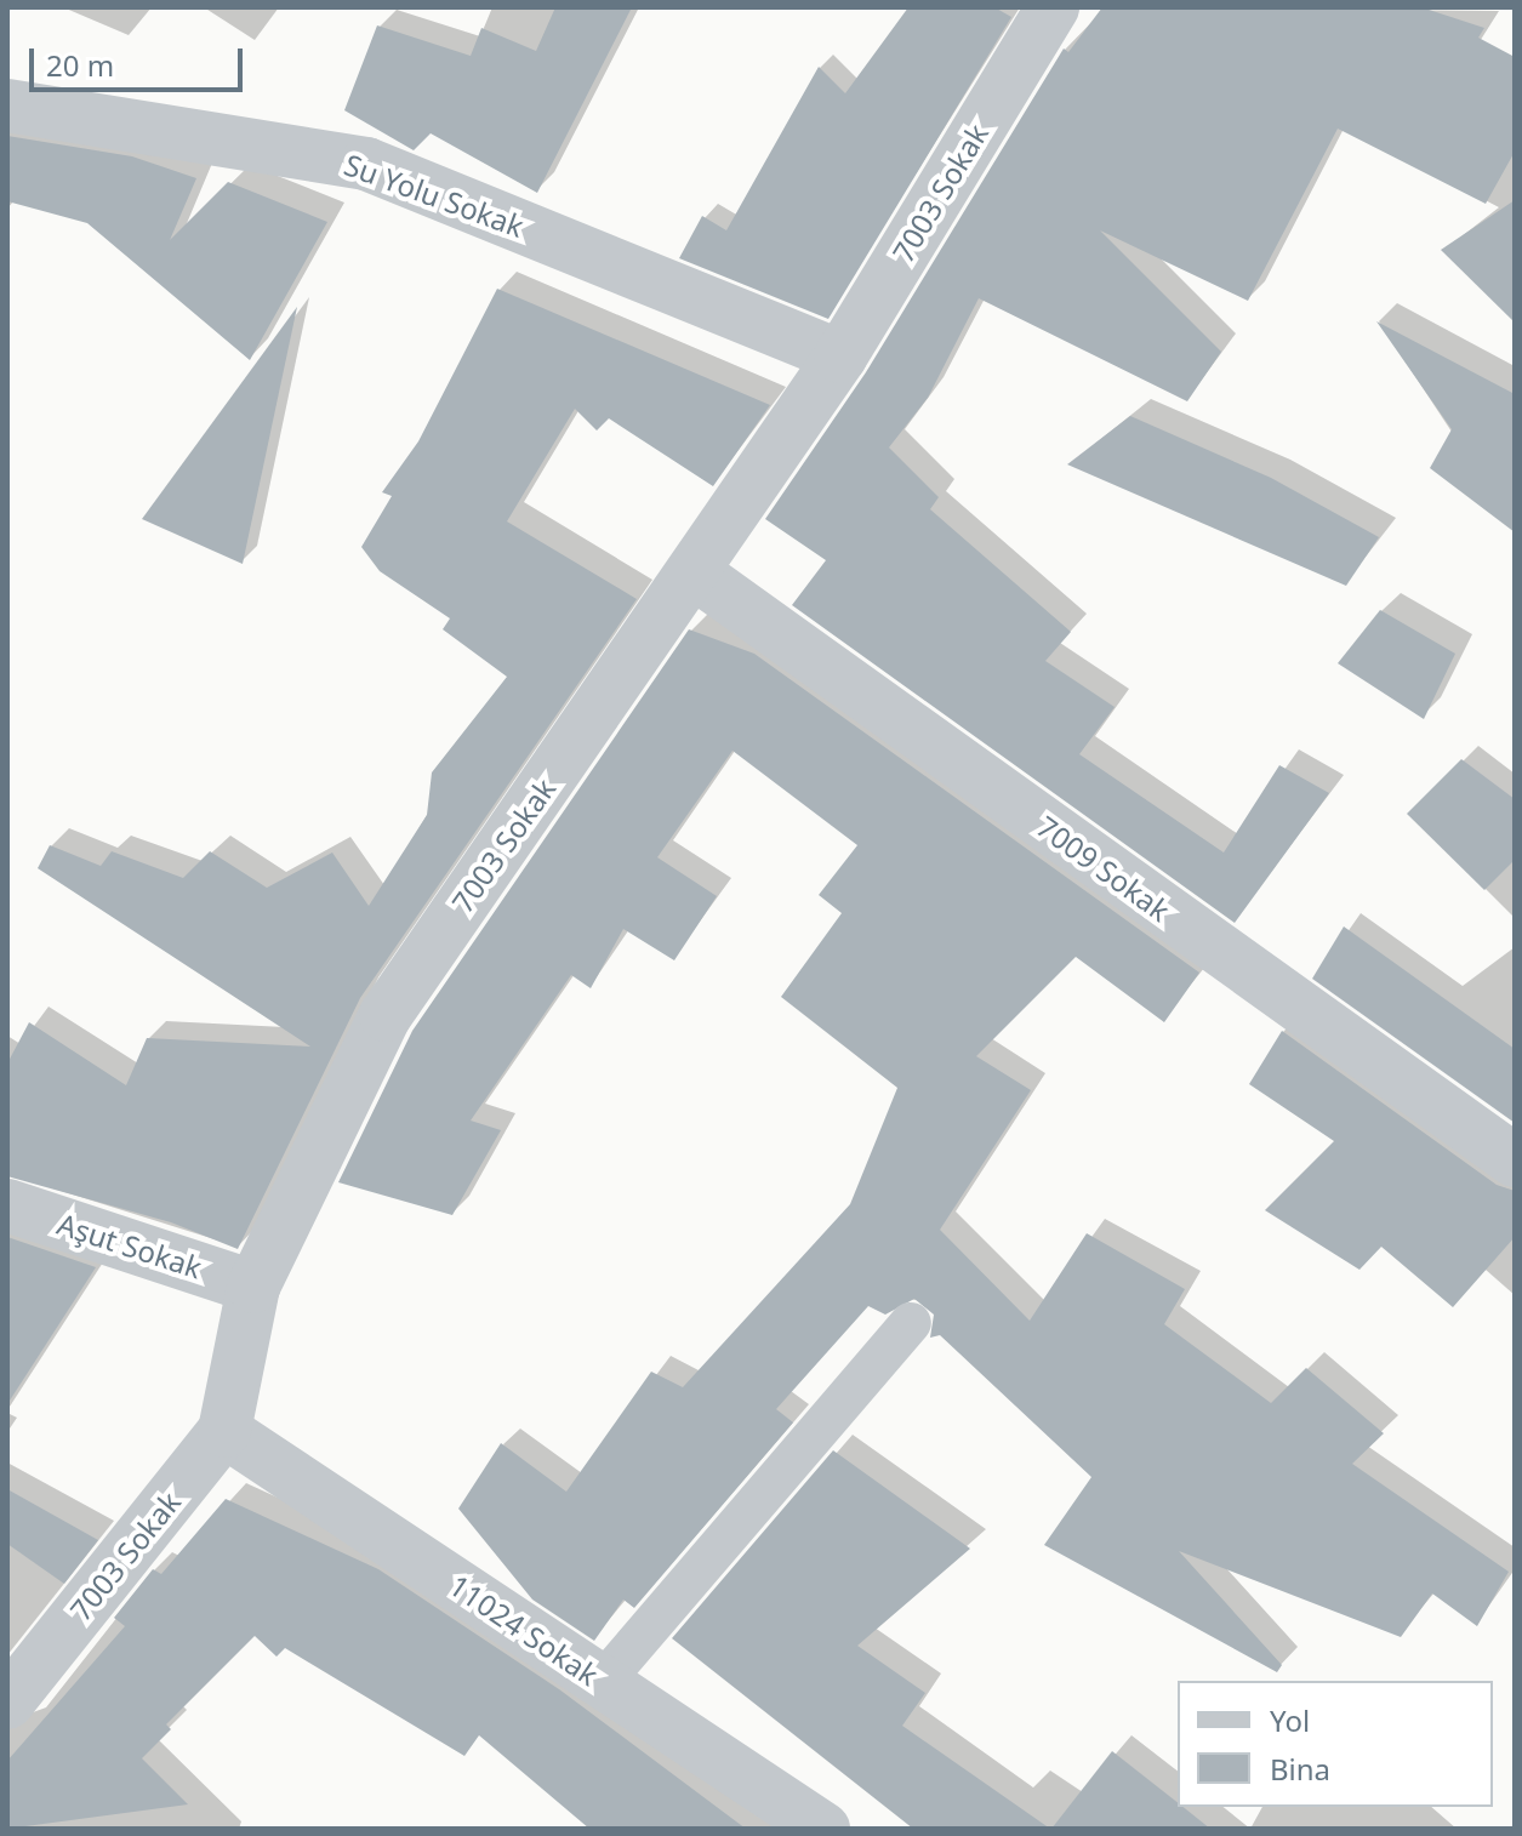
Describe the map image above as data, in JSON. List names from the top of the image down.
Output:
{
  "streets": {
    "street": [
      "7003 Sokak",
      "Su Yolu Sokak",
      "7009 Sokak",
      "Aşut Sokak",
      "11024 Sokak"
    ]
  },
  "crossings": [
    ["7003 Sokak", "Su Yolu Sokak"],
    ["7003 Sokak", "7009 Sokak"],
    ["7003 Sokak", "Aşut Sokak"],
    ["7003 Sokak", "11024 Sokak"]
  ],
  "legend": ["Yol", "Bina"],
  "scale_bar": "20 m"
}
